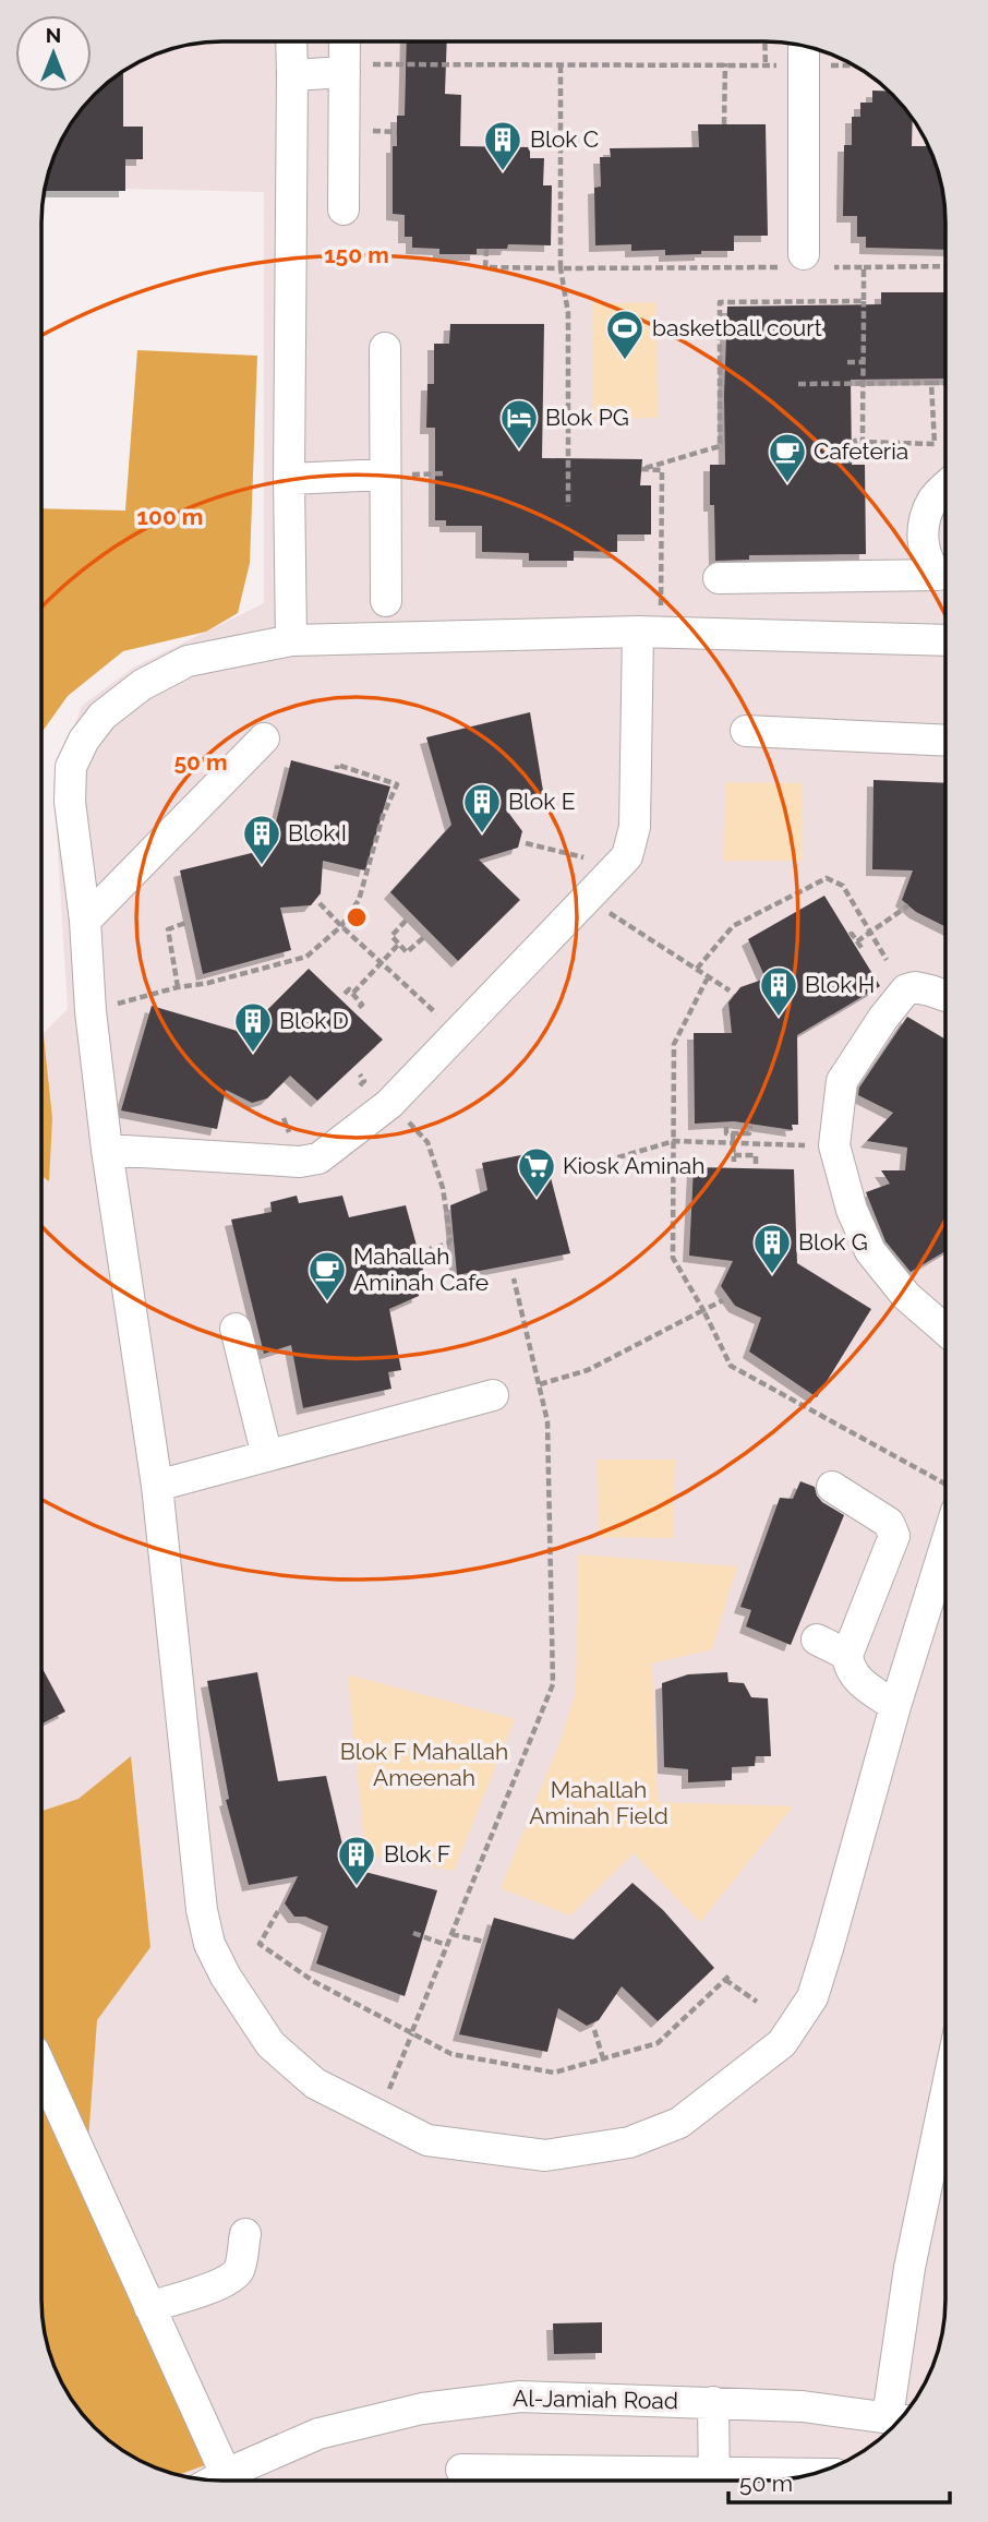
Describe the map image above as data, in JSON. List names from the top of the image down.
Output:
{
  "streets": {
    "street": ["Al-Jamiah Road"]
  },
  "parks": ["Blok F Mahallah Ameenah", "Mahallah Aminah Field"],
  "places": {
    "building": [
      "Blok C",
      "Blok E",
      "Blok I",
      "Blok H",
      "Blok D",
      "Blok G",
      "Blok F"
    ],
    "sports": ["basketball court"],
    "hotel": ["Blok PG"],
    "cafe": ["Cafeteria", "Mahallah Aminah Cafe"],
    "supermarket": ["Kiosk Aminah"]
  },
  "scale_bar": "50 m",
  "north": "top",
  "rings": ["150 m", "100 m", "50 m"]
}
